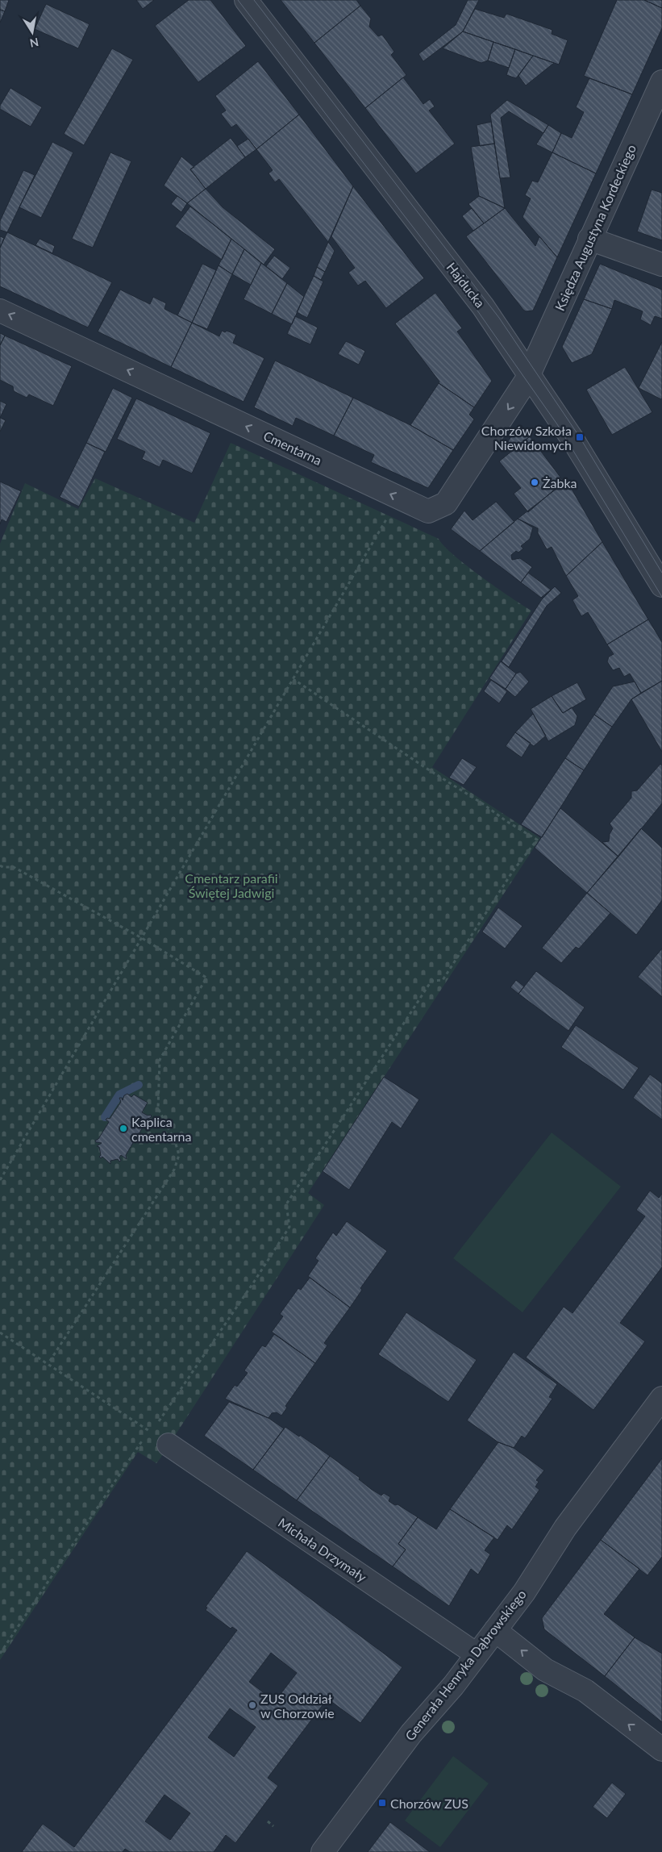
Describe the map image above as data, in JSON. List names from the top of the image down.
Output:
{
  "streets": {
    "street": [
      "Księdza Augustyna Kordeckiego",
      "Hajducka",
      "Cmentarna",
      "Michała Drzymały",
      "Generała Henryka Dąbrowskiego"
    ]
  },
  "crossings": [
    ["Księdza Augustyna Kordeckiego", "Hajducka"],
    ["Księdza Augustyna Kordeckiego", "Cmentarna"],
    ["Hajducka", "Cmentarna"],
    ["Michała Drzymały", "Generała Henryka Dąbrowskiego"]
  ],
  "one_way": ["Cmentarna"],
  "parks": ["Cmentarz parafii Świętej Jadwigi"],
  "places": {
    "transit": ["Chorzów Szkoła Niewidomych", "Chorzów ZUS"],
    "other": ["Żabka", "Kaplica cmentarna", "ZUS Oddział w Chorzowie"]
  },
  "north": "bottom"
}
